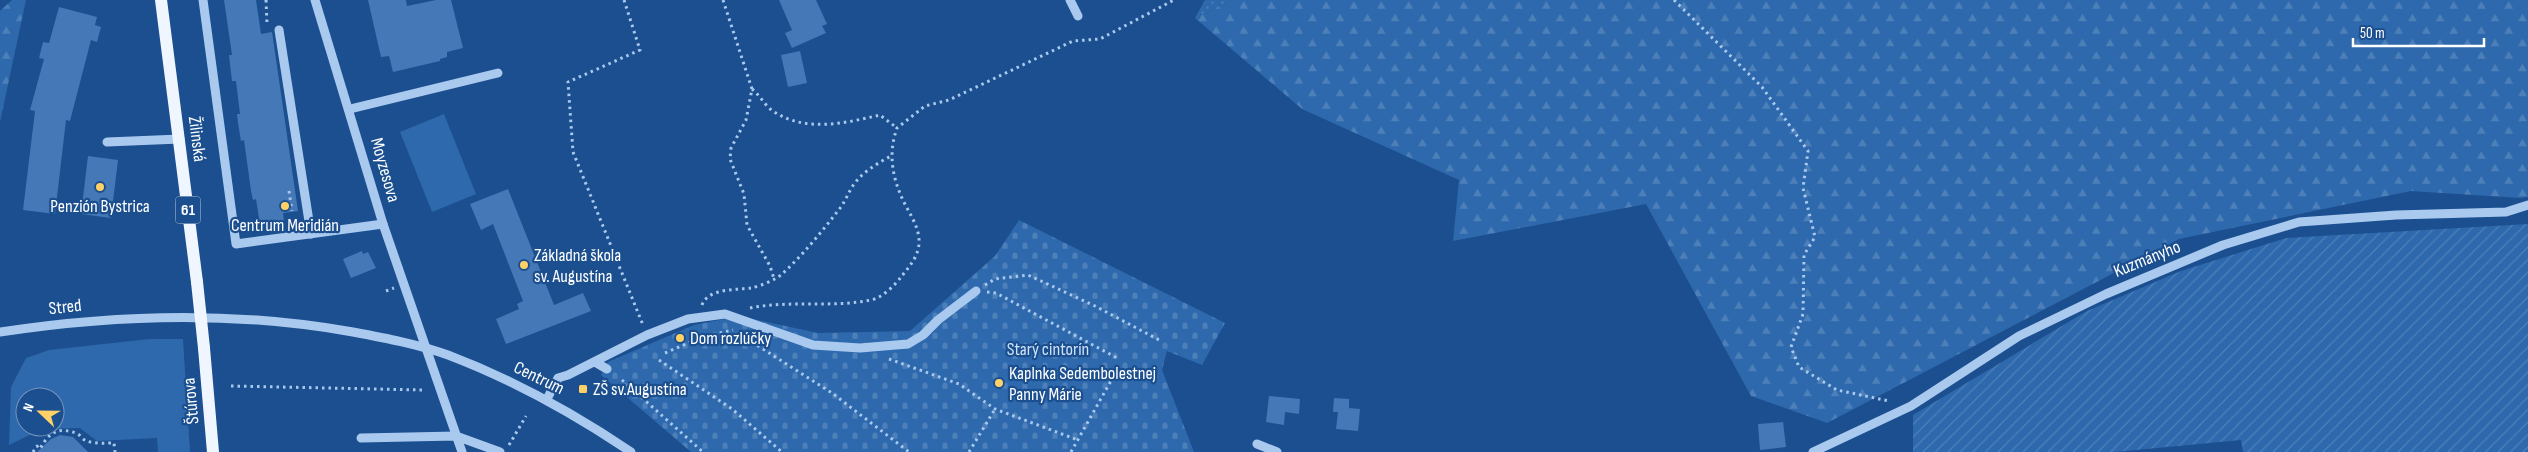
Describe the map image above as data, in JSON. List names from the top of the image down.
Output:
{
  "streets": {
    "main road": ["Žilinská", "61", "Štúrova"],
    "street": [
      "Moyzesova",
      "Kuzmányho",
      "Stred",
      "Centrum"
    ]
  },
  "crossings": [
    ["Žilinská", "Štúrova"],
    ["Moyzesova", "Centrum"],
    ["Stred", "Centrum"]
  ],
  "parks": ["Starý cintorín"],
  "places": {
    "other": [
      "Penzión Bystrica",
      "Centrum Meridián",
      "Základná škola sv. Augustína",
      "Dom rozlúčky",
      "Kaplnka Sedembolestnej Panny Márie"
    ],
    "transit": ["ZŠ sv.Augustína"]
  },
  "scale_bar": "50 m",
  "north": "left"
}
